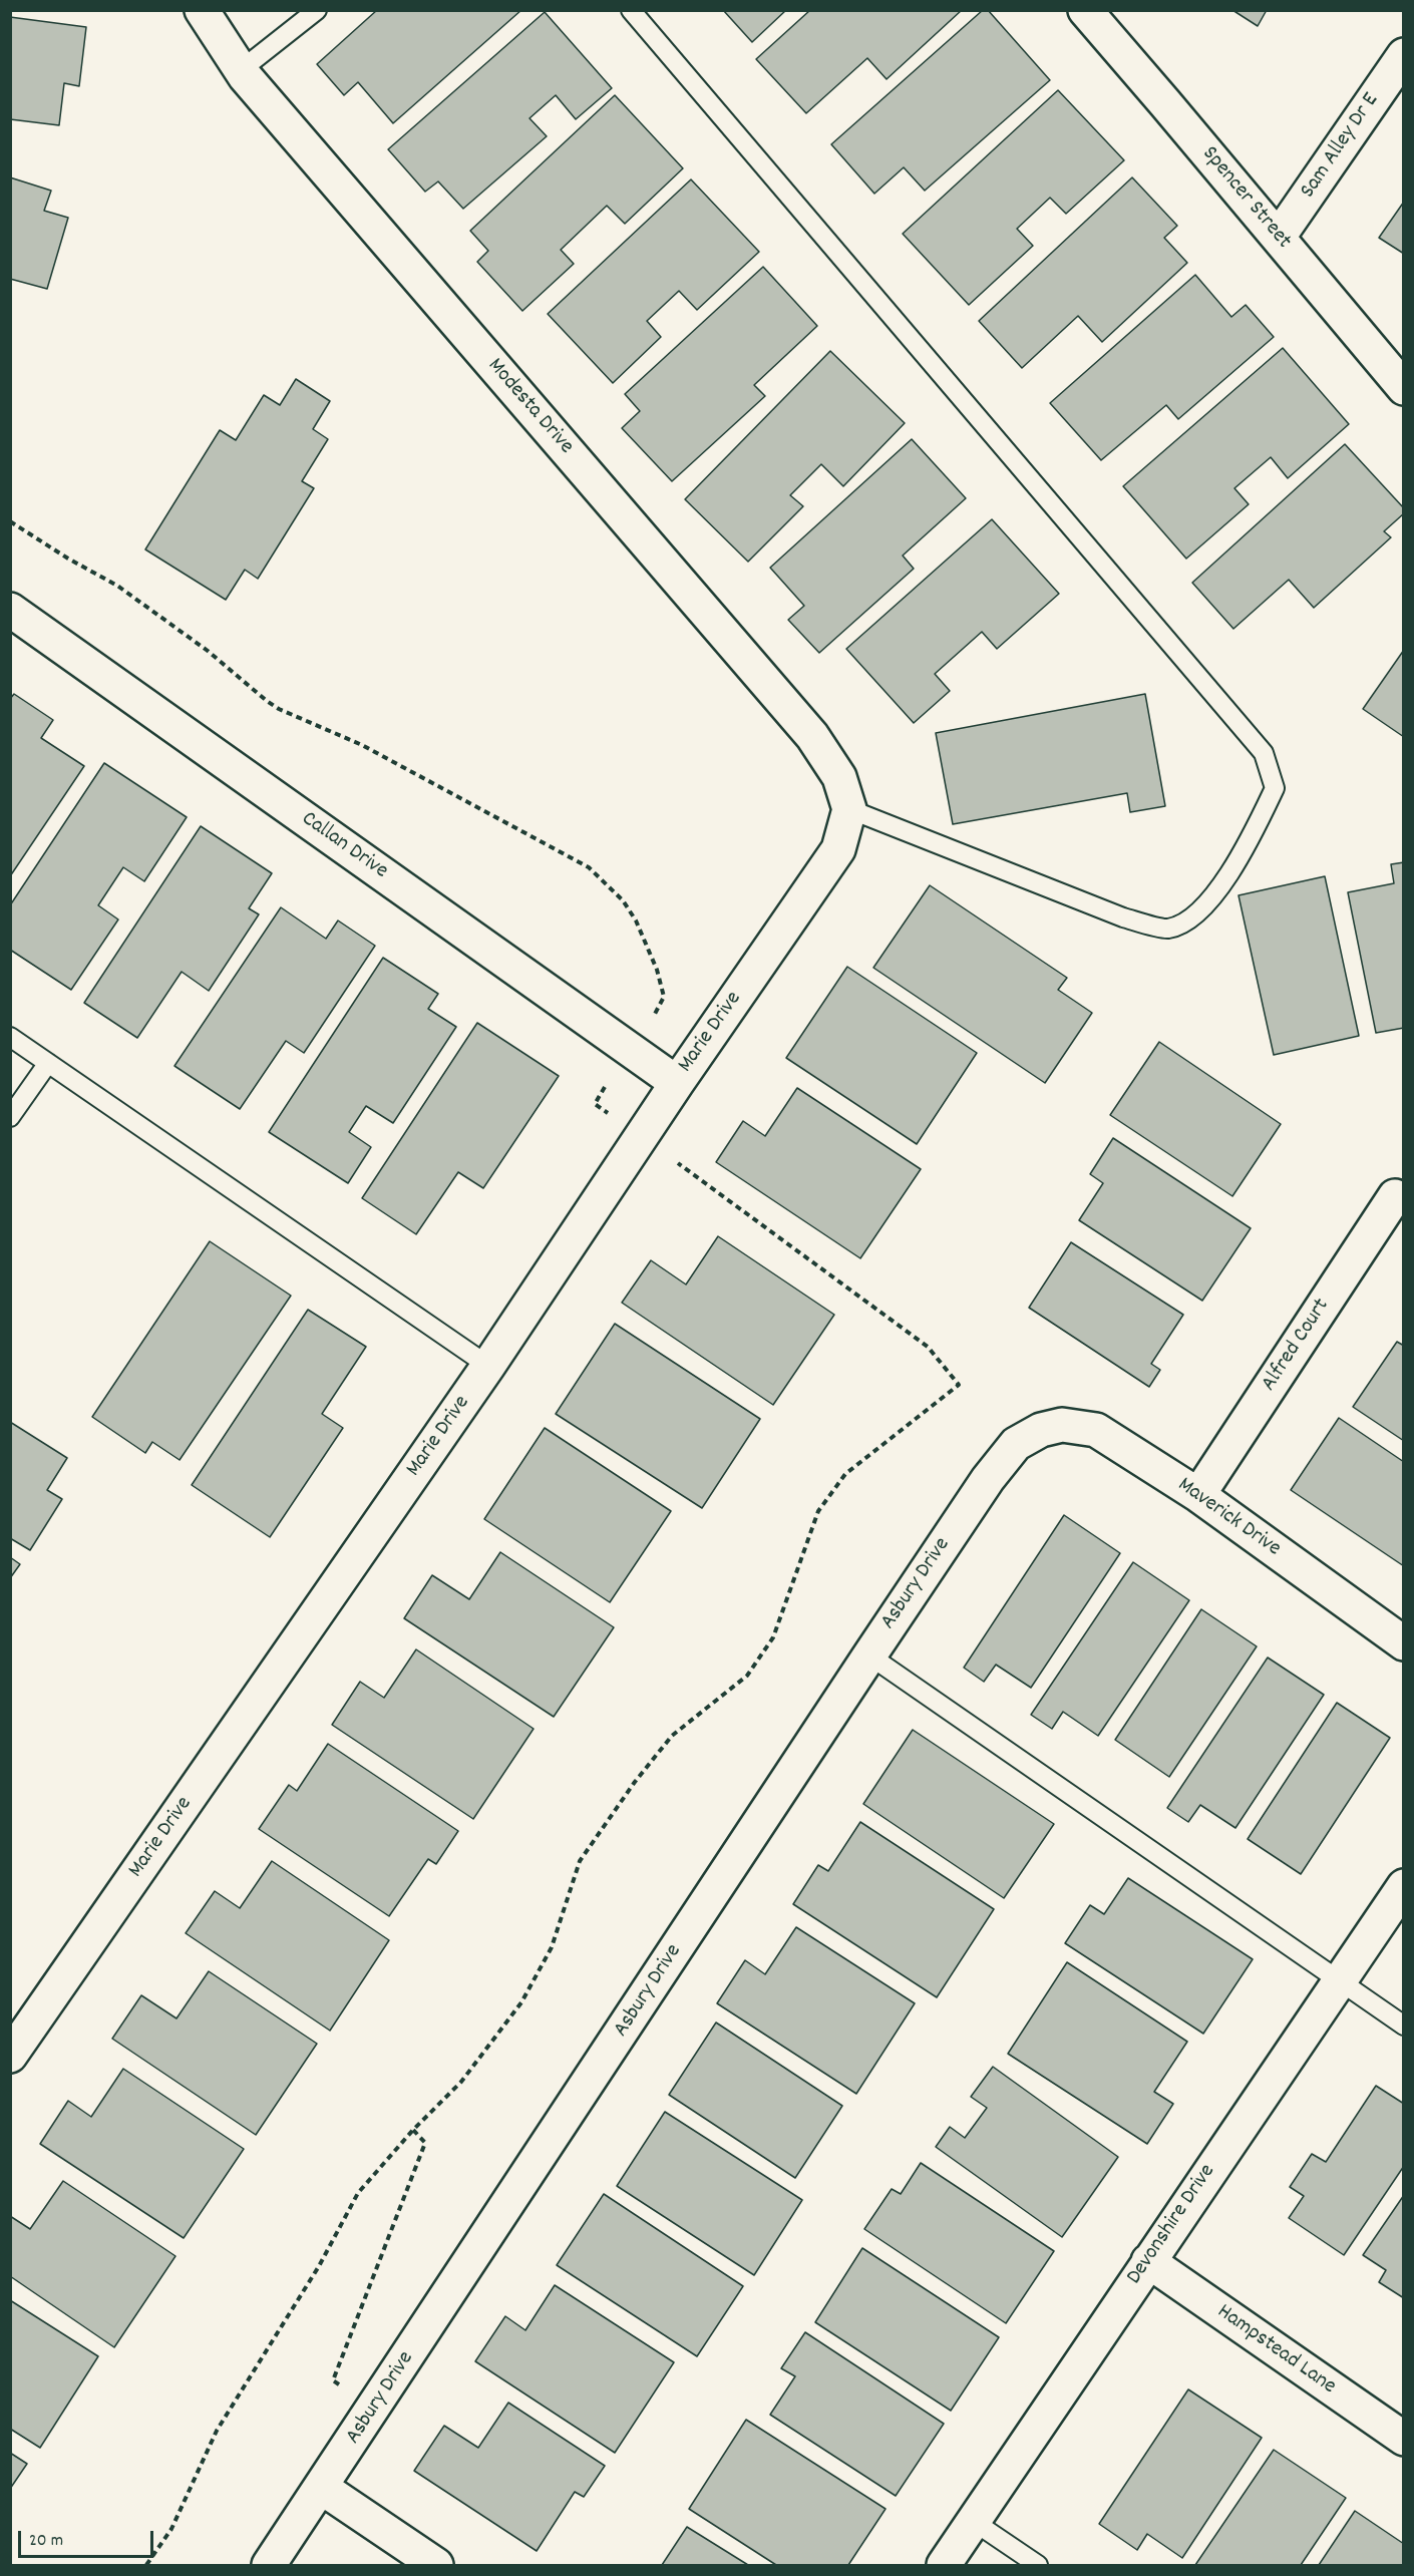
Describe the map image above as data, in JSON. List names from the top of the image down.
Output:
{
  "streets": {
    "street": [
      "Sam Alley Dr E",
      "Spencer Street",
      "Modesta Drive",
      "Callan Drive",
      "Marie Drive",
      "Alfred Court",
      "Maverick Drive",
      "Asbury Drive",
      "Devonshire Drive",
      "Hampstead Lane"
    ]
  },
  "crossings": [
    ["Sam Alley Dr E", "Spencer Street"],
    ["Modesta Drive", "Marie Drive"],
    ["Callan Drive", "Marie Drive"],
    ["Alfred Court", "Maverick Drive"],
    ["Maverick Drive", "Asbury Drive"],
    ["Devonshire Drive", "Hampstead Lane"]
  ],
  "scale_bar": "20 m"
}
